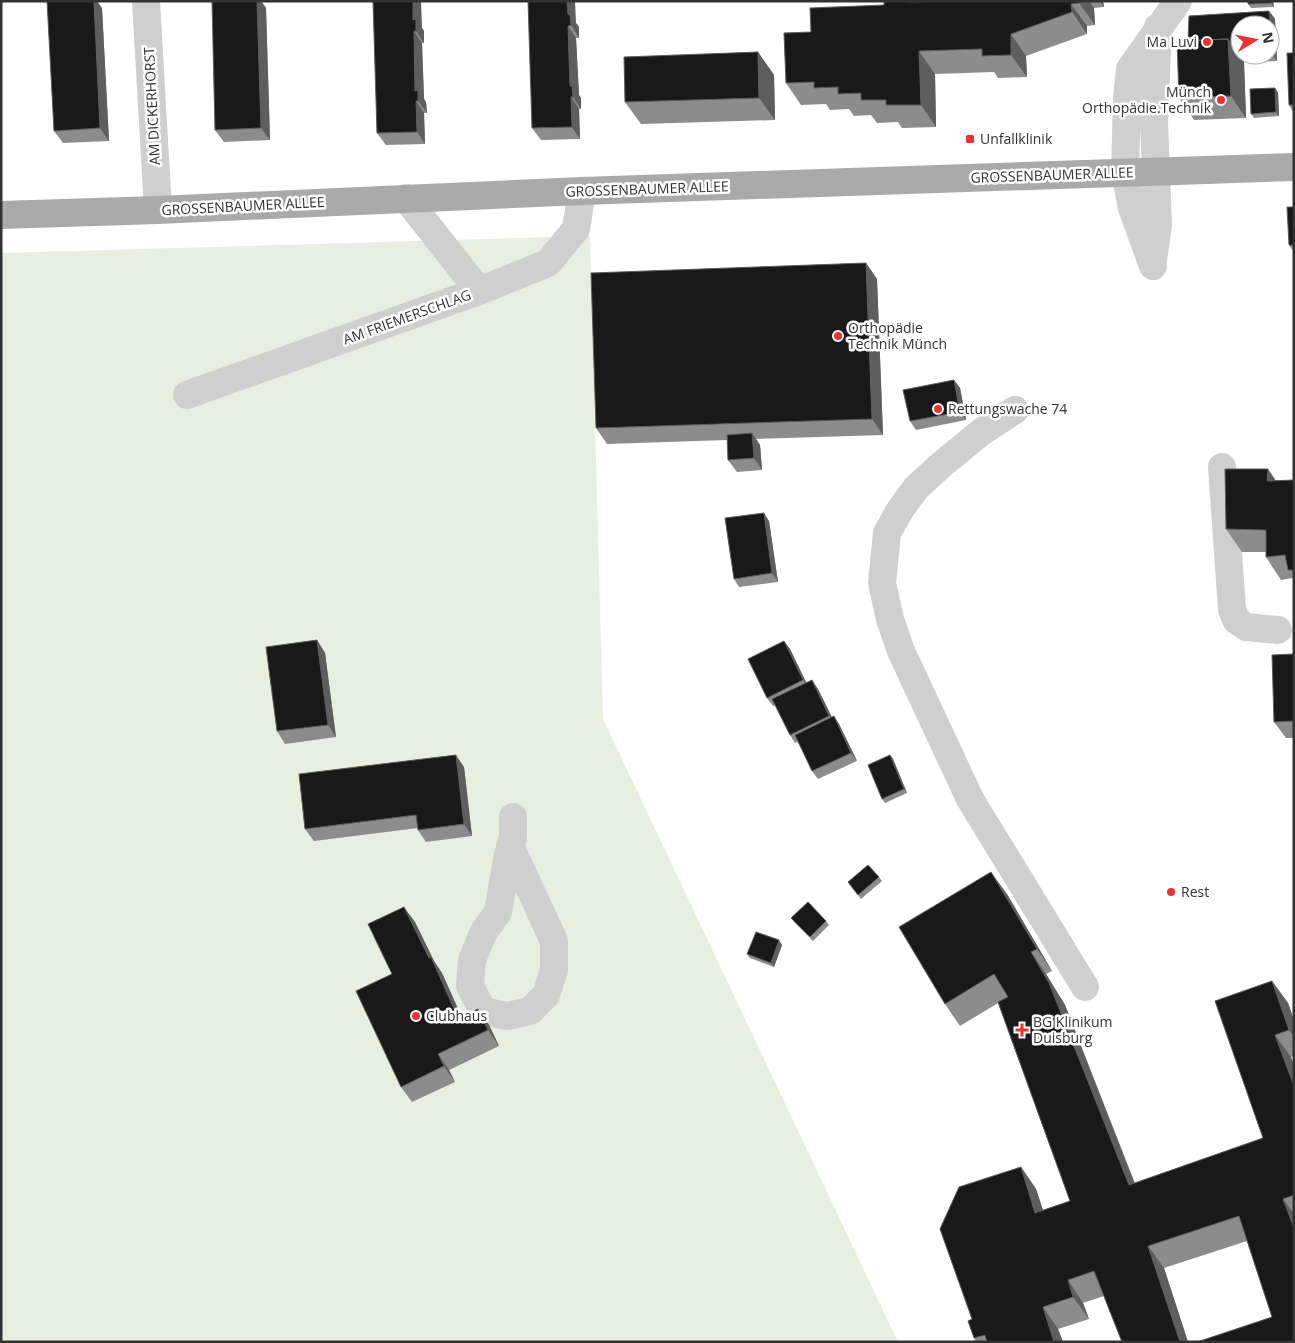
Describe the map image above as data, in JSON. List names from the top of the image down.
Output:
{
  "streets": {
    "main road": ["GROSSENBAUMER ALLEE"],
    "street": ["AM DICKERHORST", "AM FRIEMERSCHLAG"]
  },
  "crossings": [
    ["AM DICKERHORST", "GROSSENBAUMER ALLEE"],
    ["GROSSENBAUMER ALLEE", "AM FRIEMERSCHLAG"]
  ],
  "places": {
    "other": [
      "Ma Luvi",
      "Münch Orthopädie.Technik",
      "Orthopädie Technik Münch",
      "Rettungswache 74",
      "Rest",
      "Clubhaus"
    ],
    "transit": ["Unfallklinik"],
    "health": ["BG Klinikum Duisburg"]
  },
  "north": "right"
}
